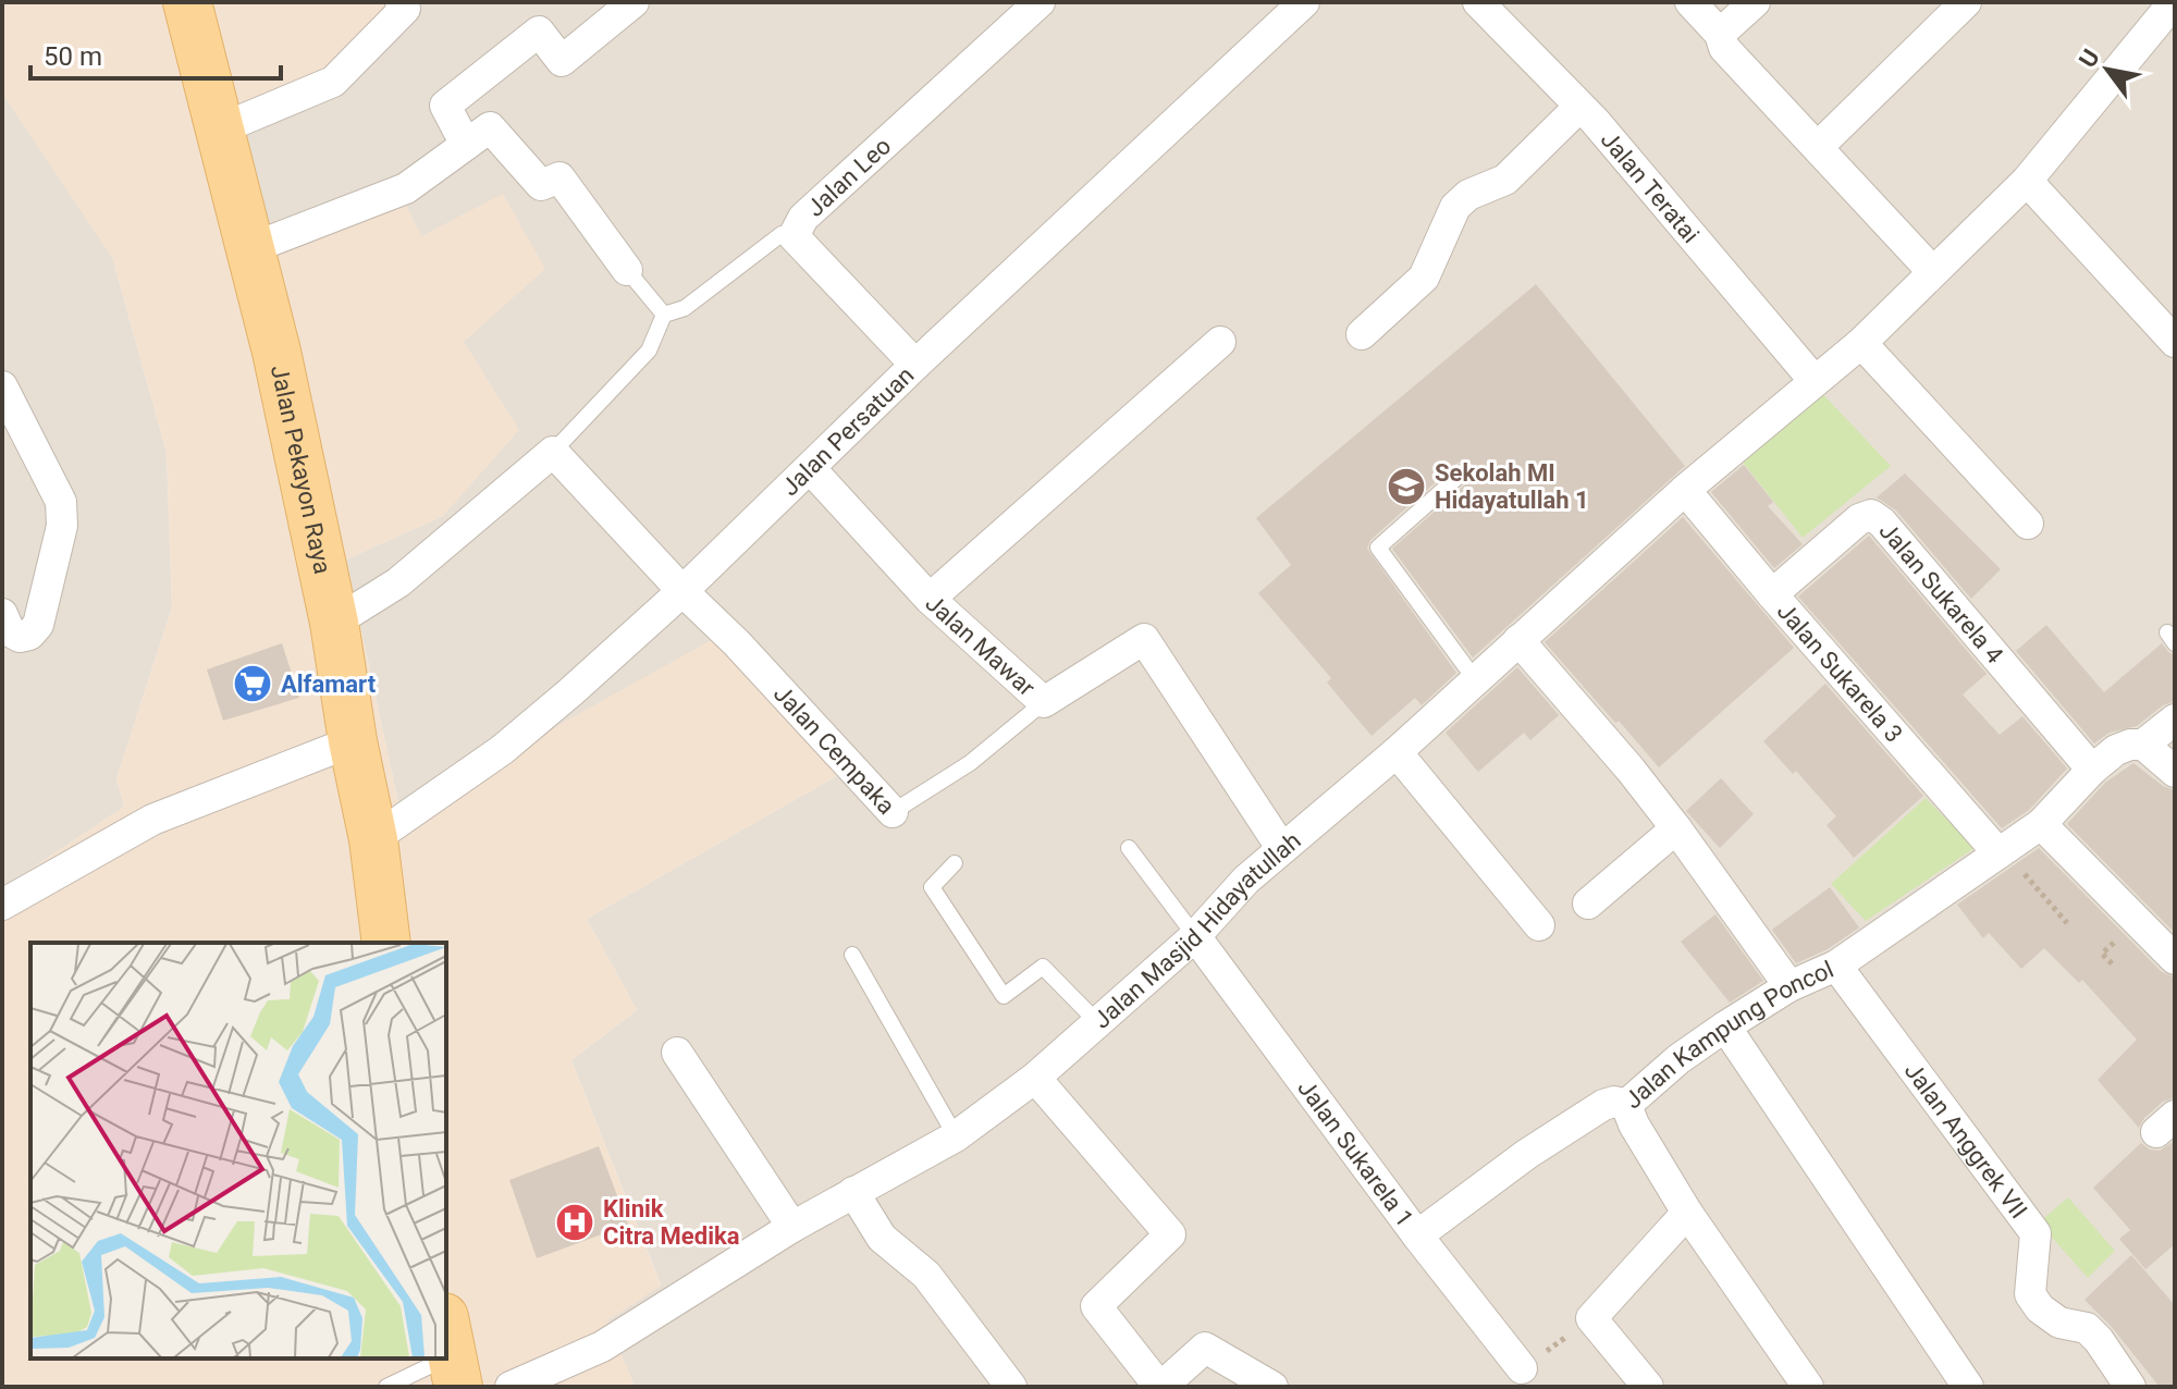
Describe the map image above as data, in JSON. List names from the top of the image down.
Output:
{
  "streets": {
    "main road": ["Jalan Pekayon Raya"],
    "street": [
      "Jalan Leo",
      "Jalan Teratai",
      "Jalan Persatuan",
      "Jalan Sukarela 4",
      "Jalan Mawar",
      "Jalan Sukarela 3",
      "Jalan Cempaka",
      "Jalan Masjid Hidayatullah",
      "Jalan Kampung Poncol",
      "Jalan Anggrek VII",
      "Jalan Sukarela 1"
    ]
  },
  "crossings": [
    ["Jalan Leo", "Jalan Persatuan"],
    ["Jalan Teratai", "Jalan Masjid Hidayatullah"],
    ["Jalan Persatuan", "Jalan Pekayon Raya"],
    ["Jalan Persatuan", "Jalan Mawar"],
    ["Jalan Persatuan", "Jalan Cempaka"],
    ["Jalan Sukarela 4", "Jalan Sukarela 3"],
    ["Jalan Sukarela 4", "Jalan Kampung Poncol"],
    ["Jalan Mawar", "Jalan Cempaka"],
    ["Jalan Mawar", "Jalan Masjid Hidayatullah"],
    ["Jalan Sukarela 3", "Jalan Masjid Hidayatullah"],
    ["Jalan Sukarela 3", "Jalan Kampung Poncol"],
    ["Jalan Masjid Hidayatullah", "Jalan Sukarela 1"],
    ["Jalan Kampung Poncol", "Jalan Anggrek VII"],
    ["Jalan Kampung Poncol", "Jalan Sukarela 1"]
  ],
  "places": {
    "school or university": ["Sekolah MI Hidayatullah 1"],
    "supermarket": ["Alfamart"],
    "hospital": ["Klinik Citra Medika"]
  },
  "scale_bar": "50 m",
  "north": "top left"
}
